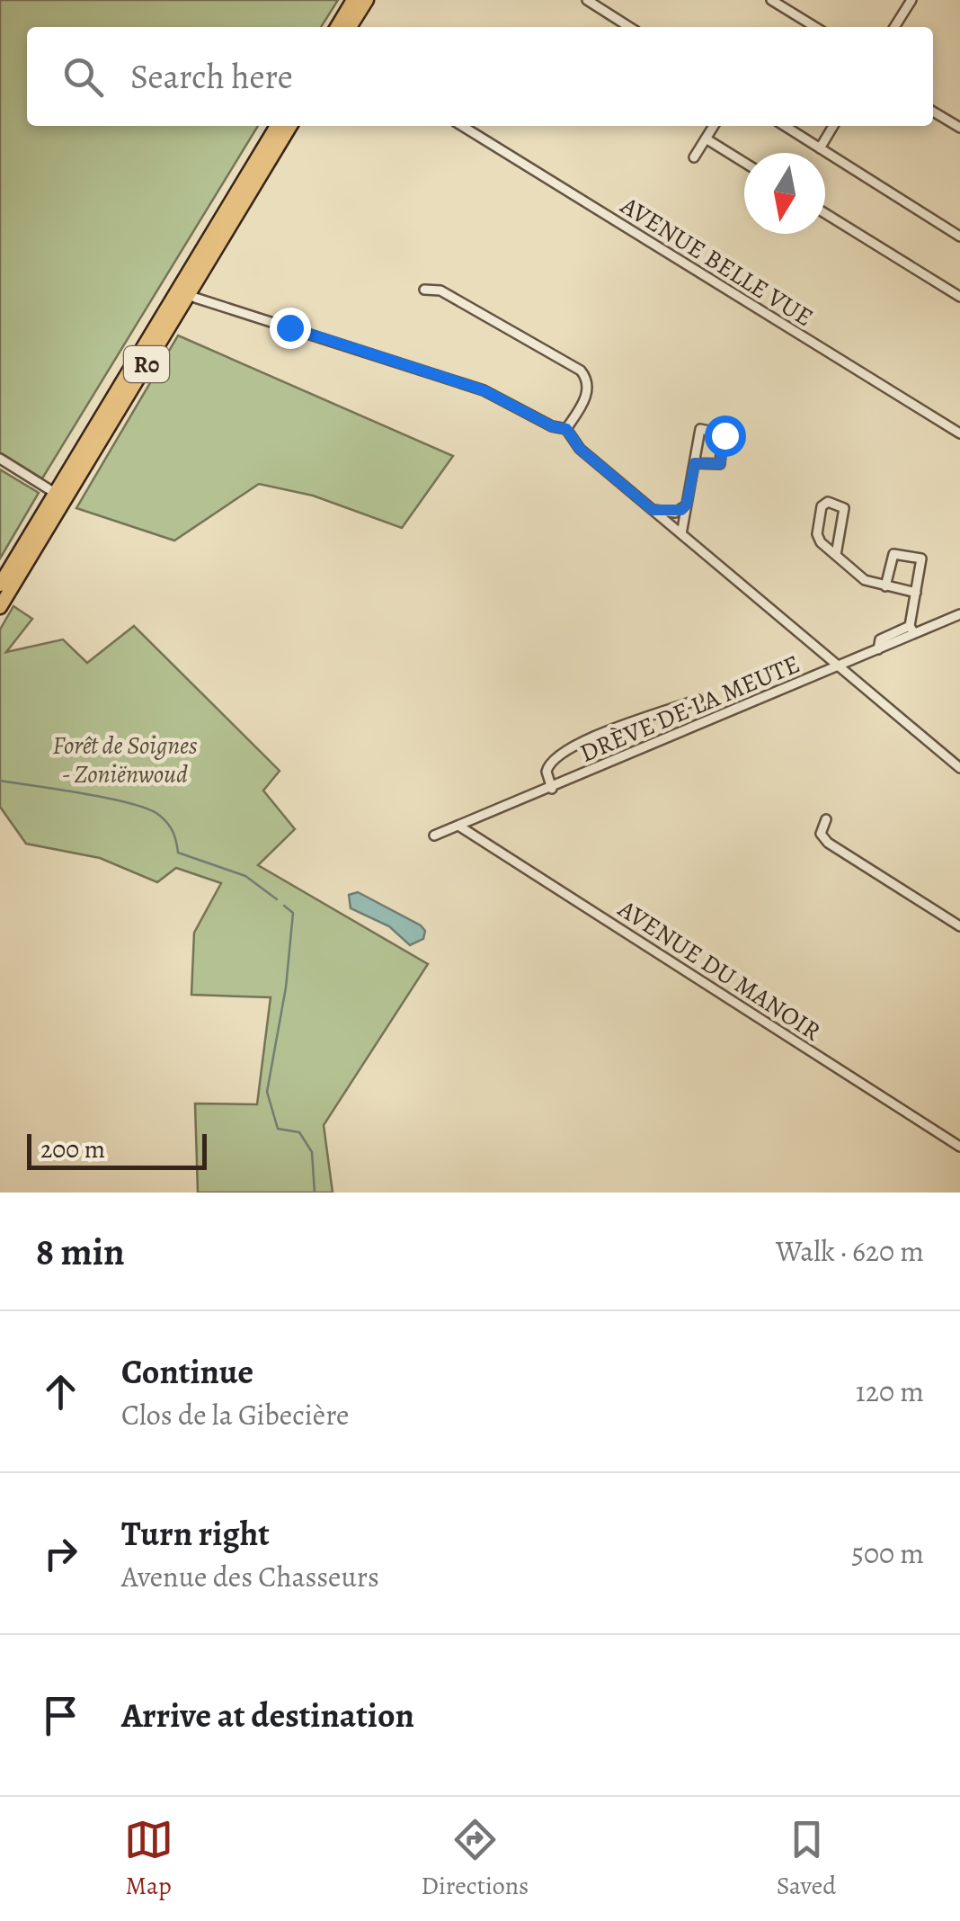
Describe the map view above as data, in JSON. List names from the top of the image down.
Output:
{
  "streets": {
    "highway": ["R0"],
    "street": ["AVENUE BELLE VUE", "DRÈVE DE LA MEUTE", "AVENUE DU MANOIR"]
  },
  "crossings": [
    ["DRÈVE DE LA MEUTE", "AVENUE DU MANOIR"]
  ],
  "parks": ["Forêt de Soignes - Zoniënwoud"],
  "scale_bar": "200 m",
  "north": "bottom",
  "page": {
    "search": "Search here",
    "scale": "200 m",
    "heading": ["8 min", "Walk · 620 m"],
    "list": [
      ["Continue", "Clos de la Gibecière", "120 m"],
      ["Turn right", "Avenue des Chasseurs", "500 m"],
      "Arrive at destination"
    ],
    "nav": ["Map", "Directions", "Saved"]
  }
}
